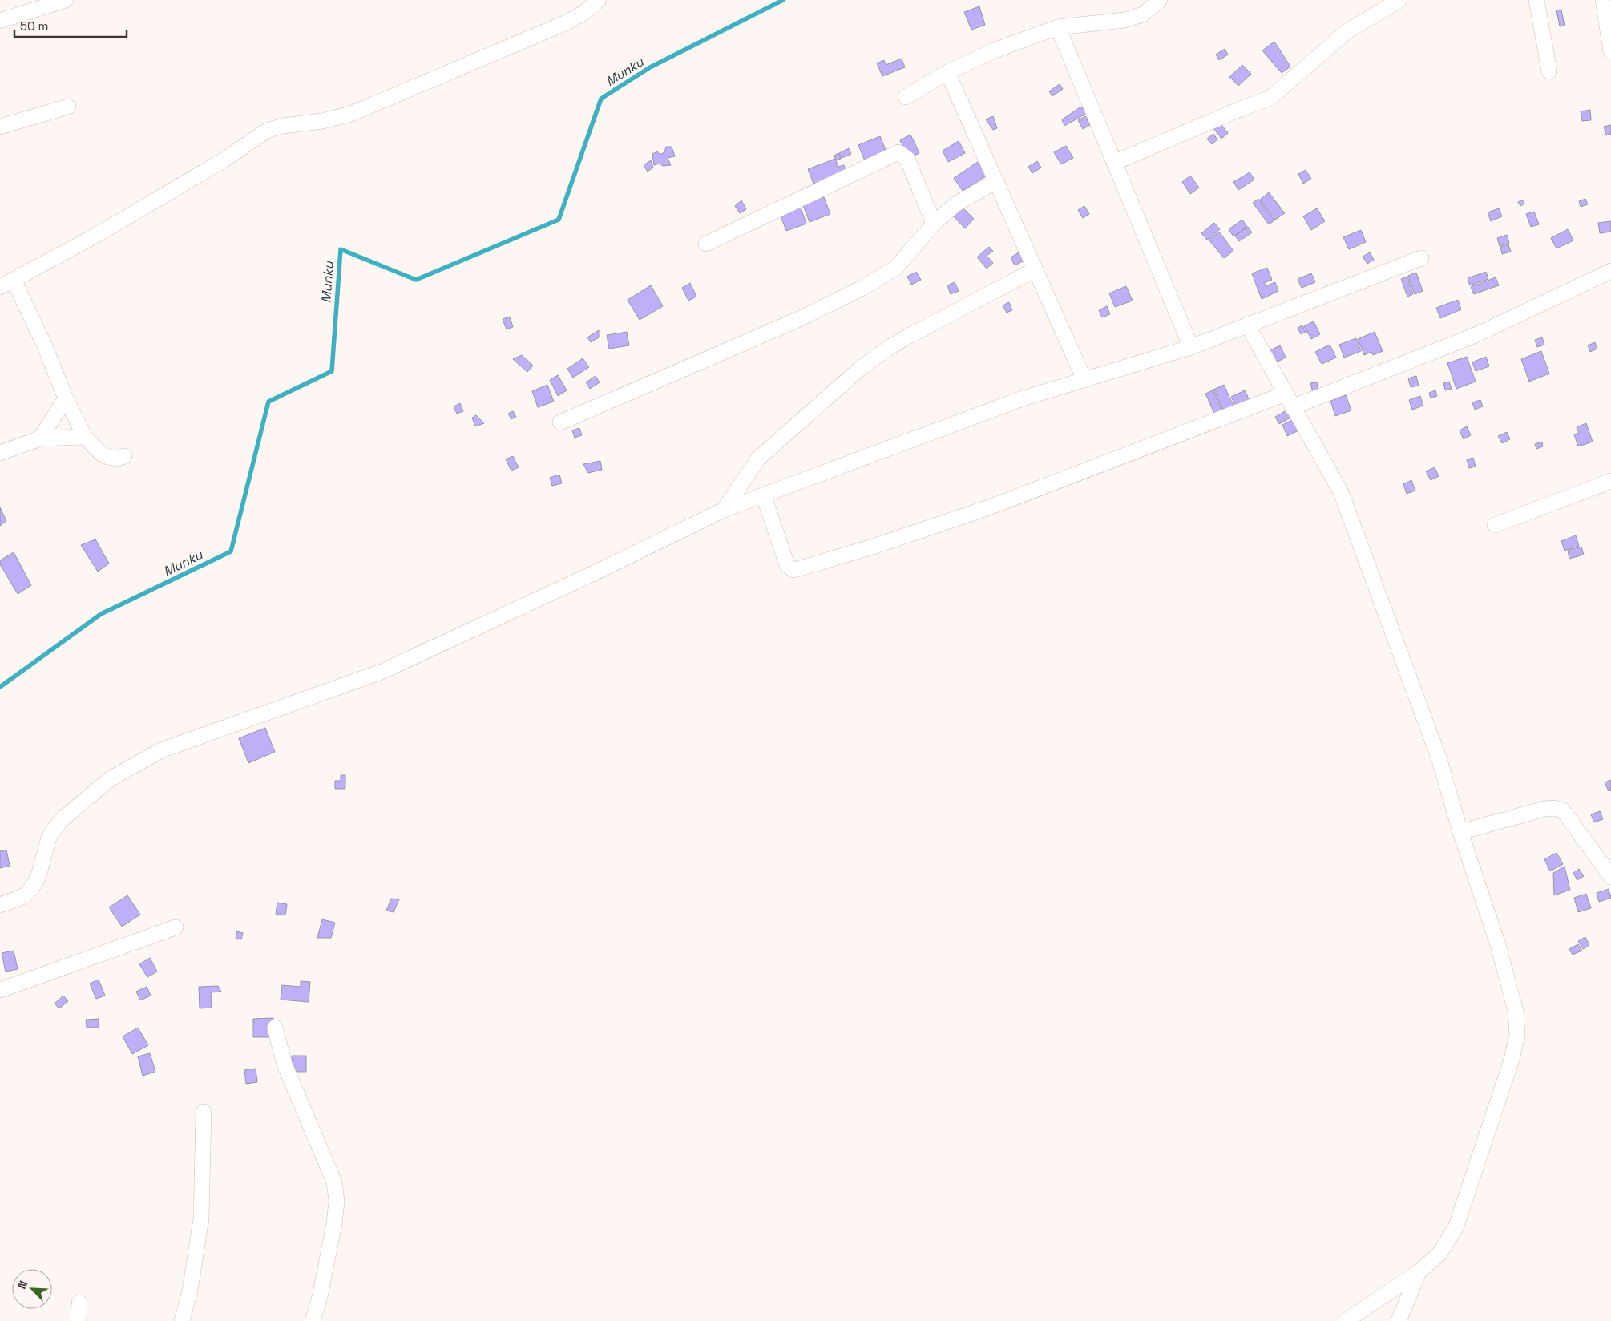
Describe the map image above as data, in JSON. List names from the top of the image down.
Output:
{
  "water": ["Munku"],
  "scale_bar": "50 m",
  "north": "top left"
}
